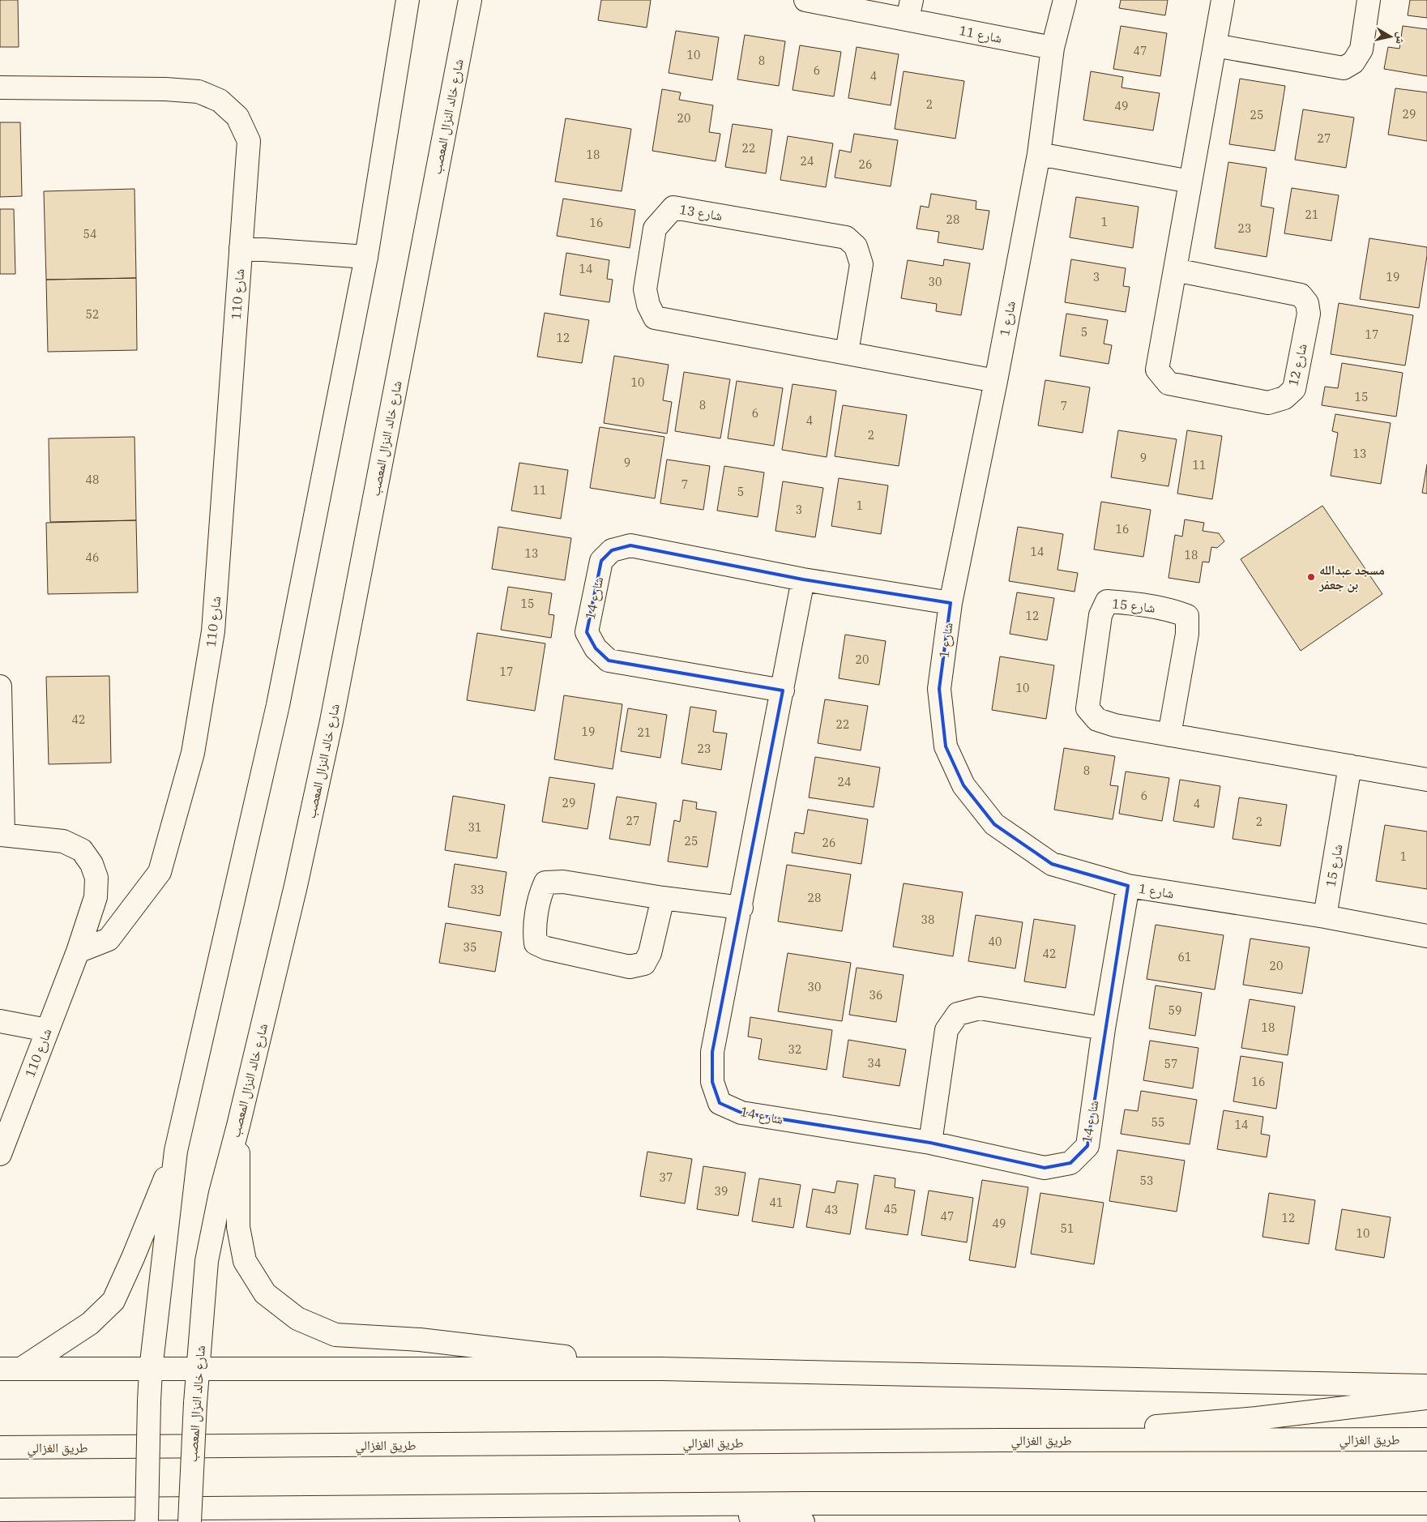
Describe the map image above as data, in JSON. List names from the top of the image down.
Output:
{
  "streets": {
    "main road": [
      "شارع 11",
      "شارع خالد النزال المعصب",
      "شارع 13",
      "شارع 110",
      "شارع 1",
      "شارع 12",
      "شارع 14",
      "شارع 15",
      "طريق الغزالي"
    ]
  },
  "crossings": [
    ["شارع 11", "شارع 1"],
    ["شارع 13", "شارع 1"],
    ["شارع 1", "شارع 14"],
    ["شارع 1", "شارع 15"]
  ],
  "places": ["مسجد عبدالله بن جعفر"],
  "house_numbers": [
    "47",
    "10",
    "8",
    "6",
    "4",
    "2",
    "49",
    "29",
    "25",
    "20",
    "27",
    "22",
    "18",
    "24",
    "26",
    "21",
    "28",
    "1",
    "16",
    "23",
    "54",
    "14",
    "3",
    "19",
    "30",
    "52",
    "5",
    "17",
    "12",
    "10",
    "15",
    "8",
    "7",
    "6",
    "4",
    "2",
    "13",
    "9",
    "9",
    "11",
    "48",
    "7",
    "11",
    "5",
    "1",
    "3",
    "16",
    "14",
    "13",
    "18",
    "46",
    "15",
    "12",
    "20",
    "17",
    "10",
    "42",
    "22",
    "19",
    "21",
    "23",
    "8",
    "24",
    "6",
    "29",
    "4",
    "27",
    "2",
    "31",
    "25",
    "26",
    "1",
    "33",
    "28",
    "38",
    "40",
    "35",
    "42",
    "61",
    "20",
    "30",
    "36",
    "59",
    "18",
    "32",
    "34",
    "57",
    "16",
    "55",
    "14",
    "37",
    "53",
    "39",
    "41",
    "45",
    "43",
    "47",
    "12",
    "49",
    "51",
    "10"
  ],
  "north": "right"
}
